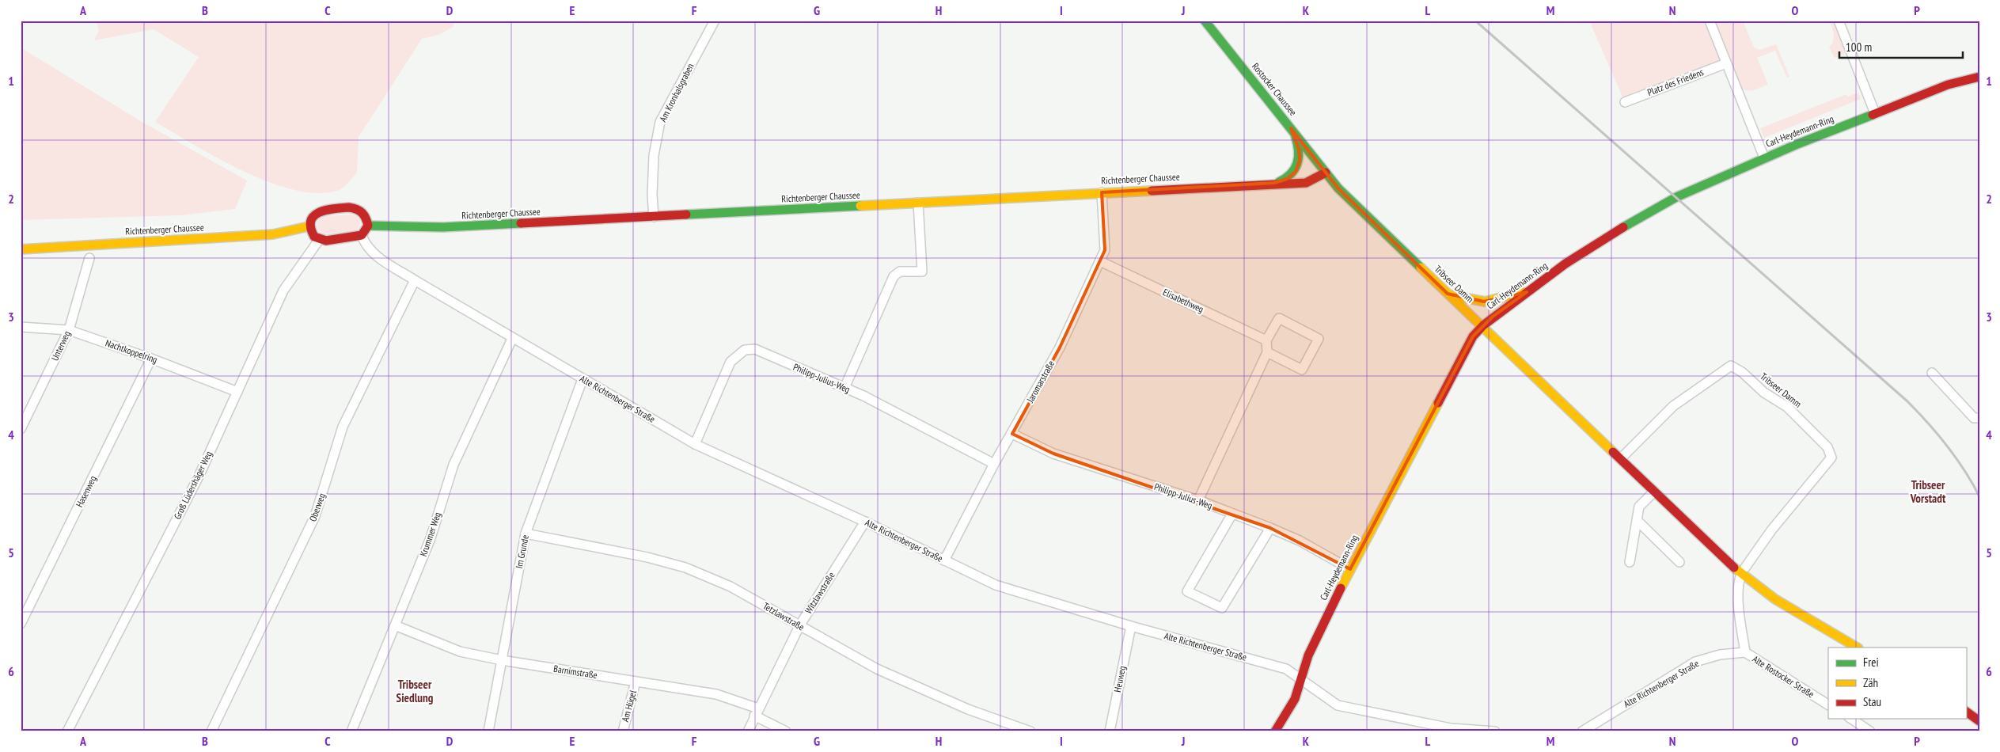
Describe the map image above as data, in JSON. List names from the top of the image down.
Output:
{
  "streets": {
    "main road": [
      "Rostocker Chaussee",
      "Carl-Heydemann-Ring",
      "Richtenberger Chaussee",
      "Tribseer Damm"
    ],
    "street": [
      "Platz des Friedens",
      "Am Kronhalsgraben",
      "Elisabethweg",
      "Unterweg",
      "Nachtkoppelring",
      "Philipp-Julius-Weg",
      "Jaromarstraße",
      "Alte Richtenberger Straße",
      "Groß Lüdershäger Weg",
      "Hasenweg",
      "Oberweg",
      "Krummer Weg",
      "Im Grunde",
      "Witzlawstraße",
      "Tetzlawstraße",
      "Barnimstraße",
      "Alte Rostocker Straße",
      "Heuweg",
      "Am Hügel"
    ]
  },
  "crossings": [
    ["Rostocker Chaussee", "Richtenberger Chaussee"],
    ["Rostocker Chaussee", "Tribseer Damm"],
    ["Am Kronhalsgraben", "Richtenberger Chaussee"],
    ["Carl-Heydemann-Ring", "Tribseer Damm"],
    ["Carl-Heydemann-Ring", "Philipp-Julius-Weg"],
    ["Carl-Heydemann-Ring", "Alte Richtenberger Straße"],
    ["Richtenberger Chaussee", "Tribseer Damm"],
    ["Richtenberger Chaussee", "Jaromarstraße"],
    ["Tribseer Damm", "Alte Rostocker Straße"],
    ["Elisabethweg", "Jaromarstraße"],
    ["Unterweg", "Nachtkoppelring"],
    ["Nachtkoppelring", "Groß Lüdershäger Weg"],
    ["Nachtkoppelring", "Hasenweg"],
    ["Philipp-Julius-Weg", "Jaromarstraße"],
    ["Philipp-Julius-Weg", "Alte Richtenberger Straße"],
    ["Jaromarstraße", "Alte Richtenberger Straße"],
    ["Alte Richtenberger Straße", "Oberweg"],
    ["Alte Richtenberger Straße", "Krummer Weg"],
    ["Alte Richtenberger Straße", "Im Grunde"],
    ["Alte Richtenberger Straße", "Witzlawstraße"],
    ["Alte Richtenberger Straße", "Alte Rostocker Straße"],
    ["Alte Richtenberger Straße", "Heuweg"],
    ["Krummer Weg", "Barnimstraße"],
    ["Im Grunde", "Tetzlawstraße"],
    ["Im Grunde", "Barnimstraße"],
    ["Witzlawstraße", "Tetzlawstraße"],
    ["Witzlawstraße", "Barnimstraße"],
    ["Barnimstraße", "Am Hügel"]
  ],
  "districts": ["Tribseer Vorstadt", "Tribseer Siedlung"],
  "legend": ["Frei", "Zäh", "Stau"],
  "scale_bar": "100 m",
  "grid": {
    "columns": [
      "A",
      "B",
      "C",
      "D",
      "E",
      "F",
      "G",
      "H",
      "I",
      "J",
      "K",
      "L",
      "M",
      "N",
      "O",
      "P"
    ],
    "rows": [
      "1",
      "2",
      "3",
      "4",
      "5",
      "6"
    ]
  }
}
